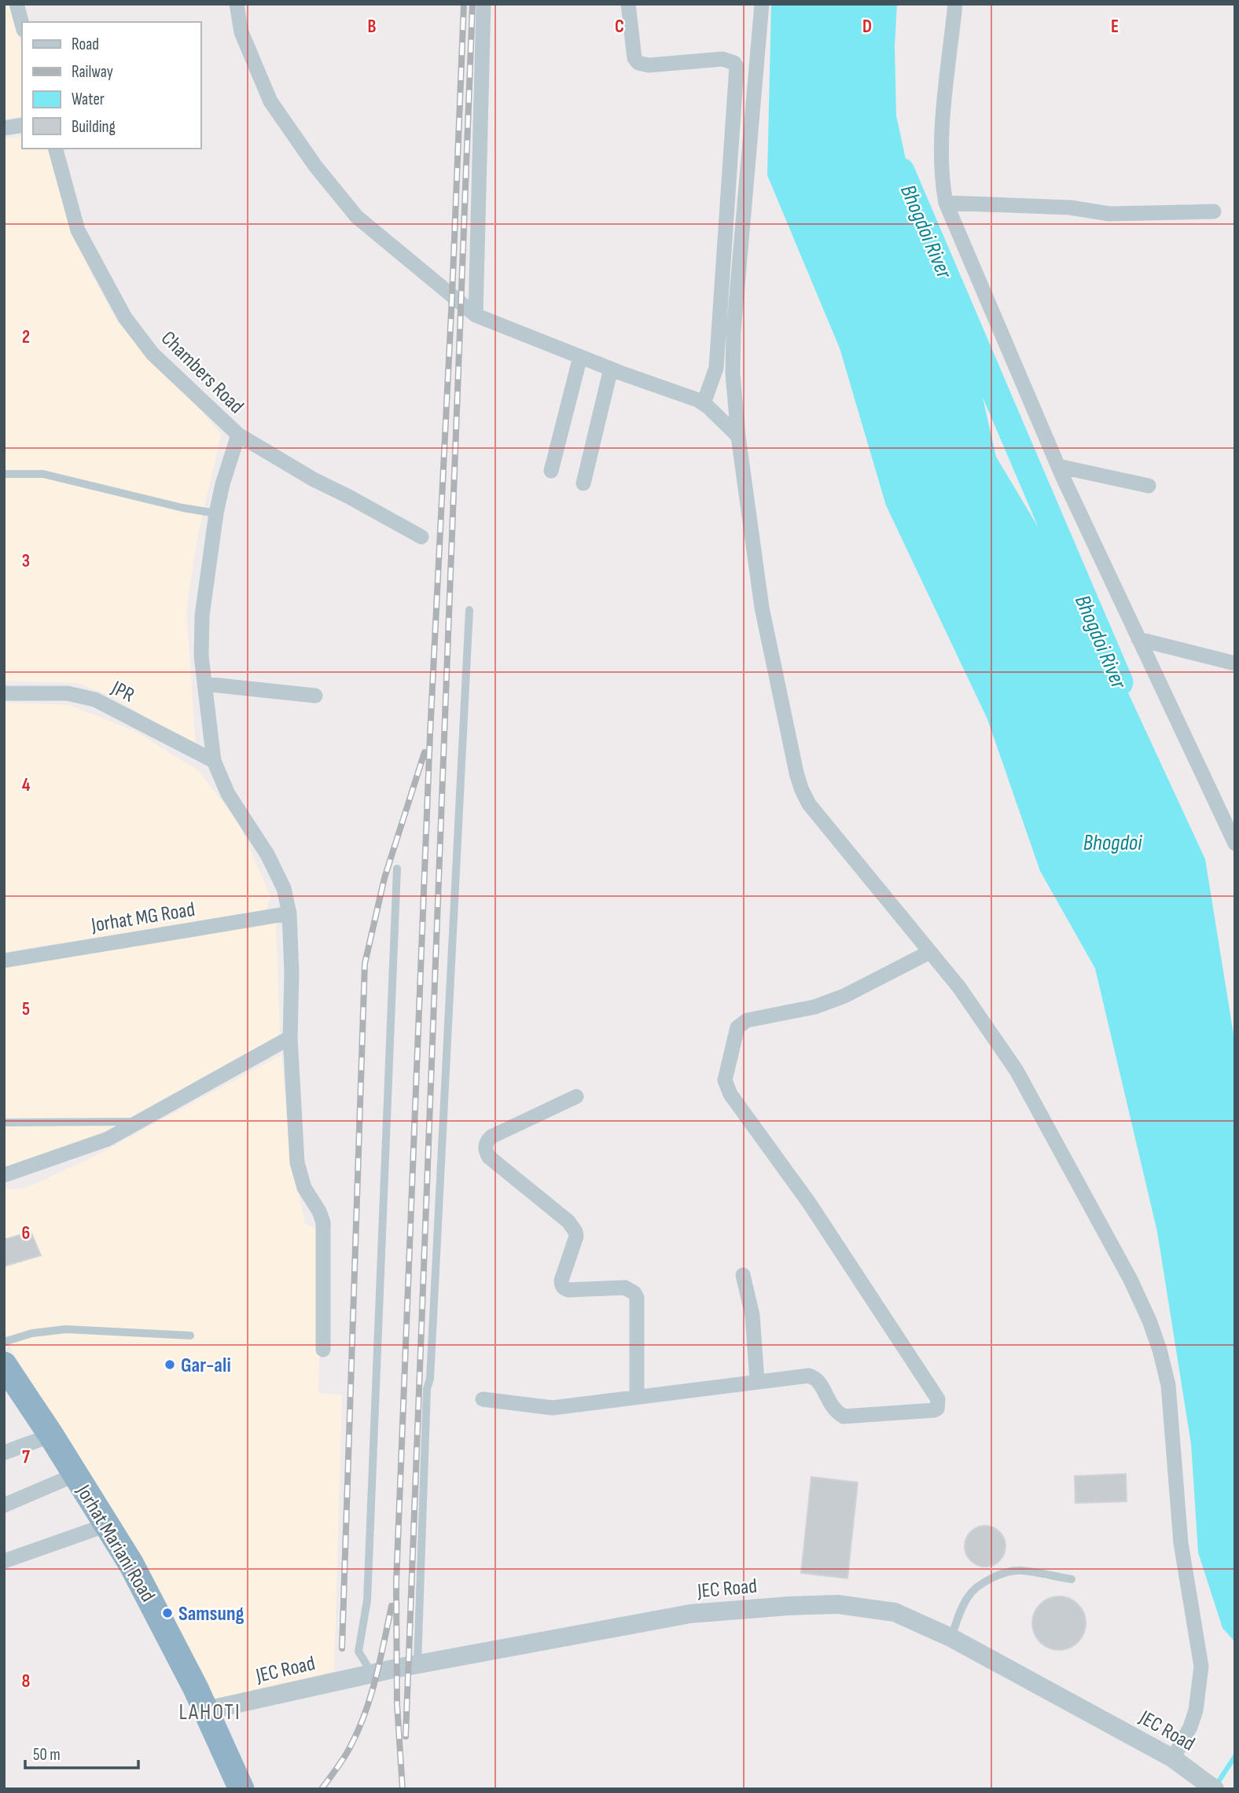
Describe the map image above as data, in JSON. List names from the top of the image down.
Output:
{
  "streets": {
    "highway": ["Jorhat Mariani Road"],
    "street": [
      "Chambers Road",
      "JPR",
      "Jorhat MG Road",
      "JEC Road"
    ]
  },
  "crossings": [
    ["Jorhat Mariani Road", "JEC Road"]
  ],
  "districts": ["LAHOTI"],
  "water": ["Bhogdoi River", "Bhogdoi"],
  "places": ["Gar-ali", "Samsung"],
  "legend": [
    "Road",
    "Railway",
    "Water",
    "Building"
  ],
  "scale_bar": "50 m",
  "grid": {
    "columns": [
      "B",
      "C",
      "D",
      "E"
    ],
    "rows": [
      "2",
      "3",
      "4",
      "5",
      "6",
      "7",
      "8"
    ]
  }
}
